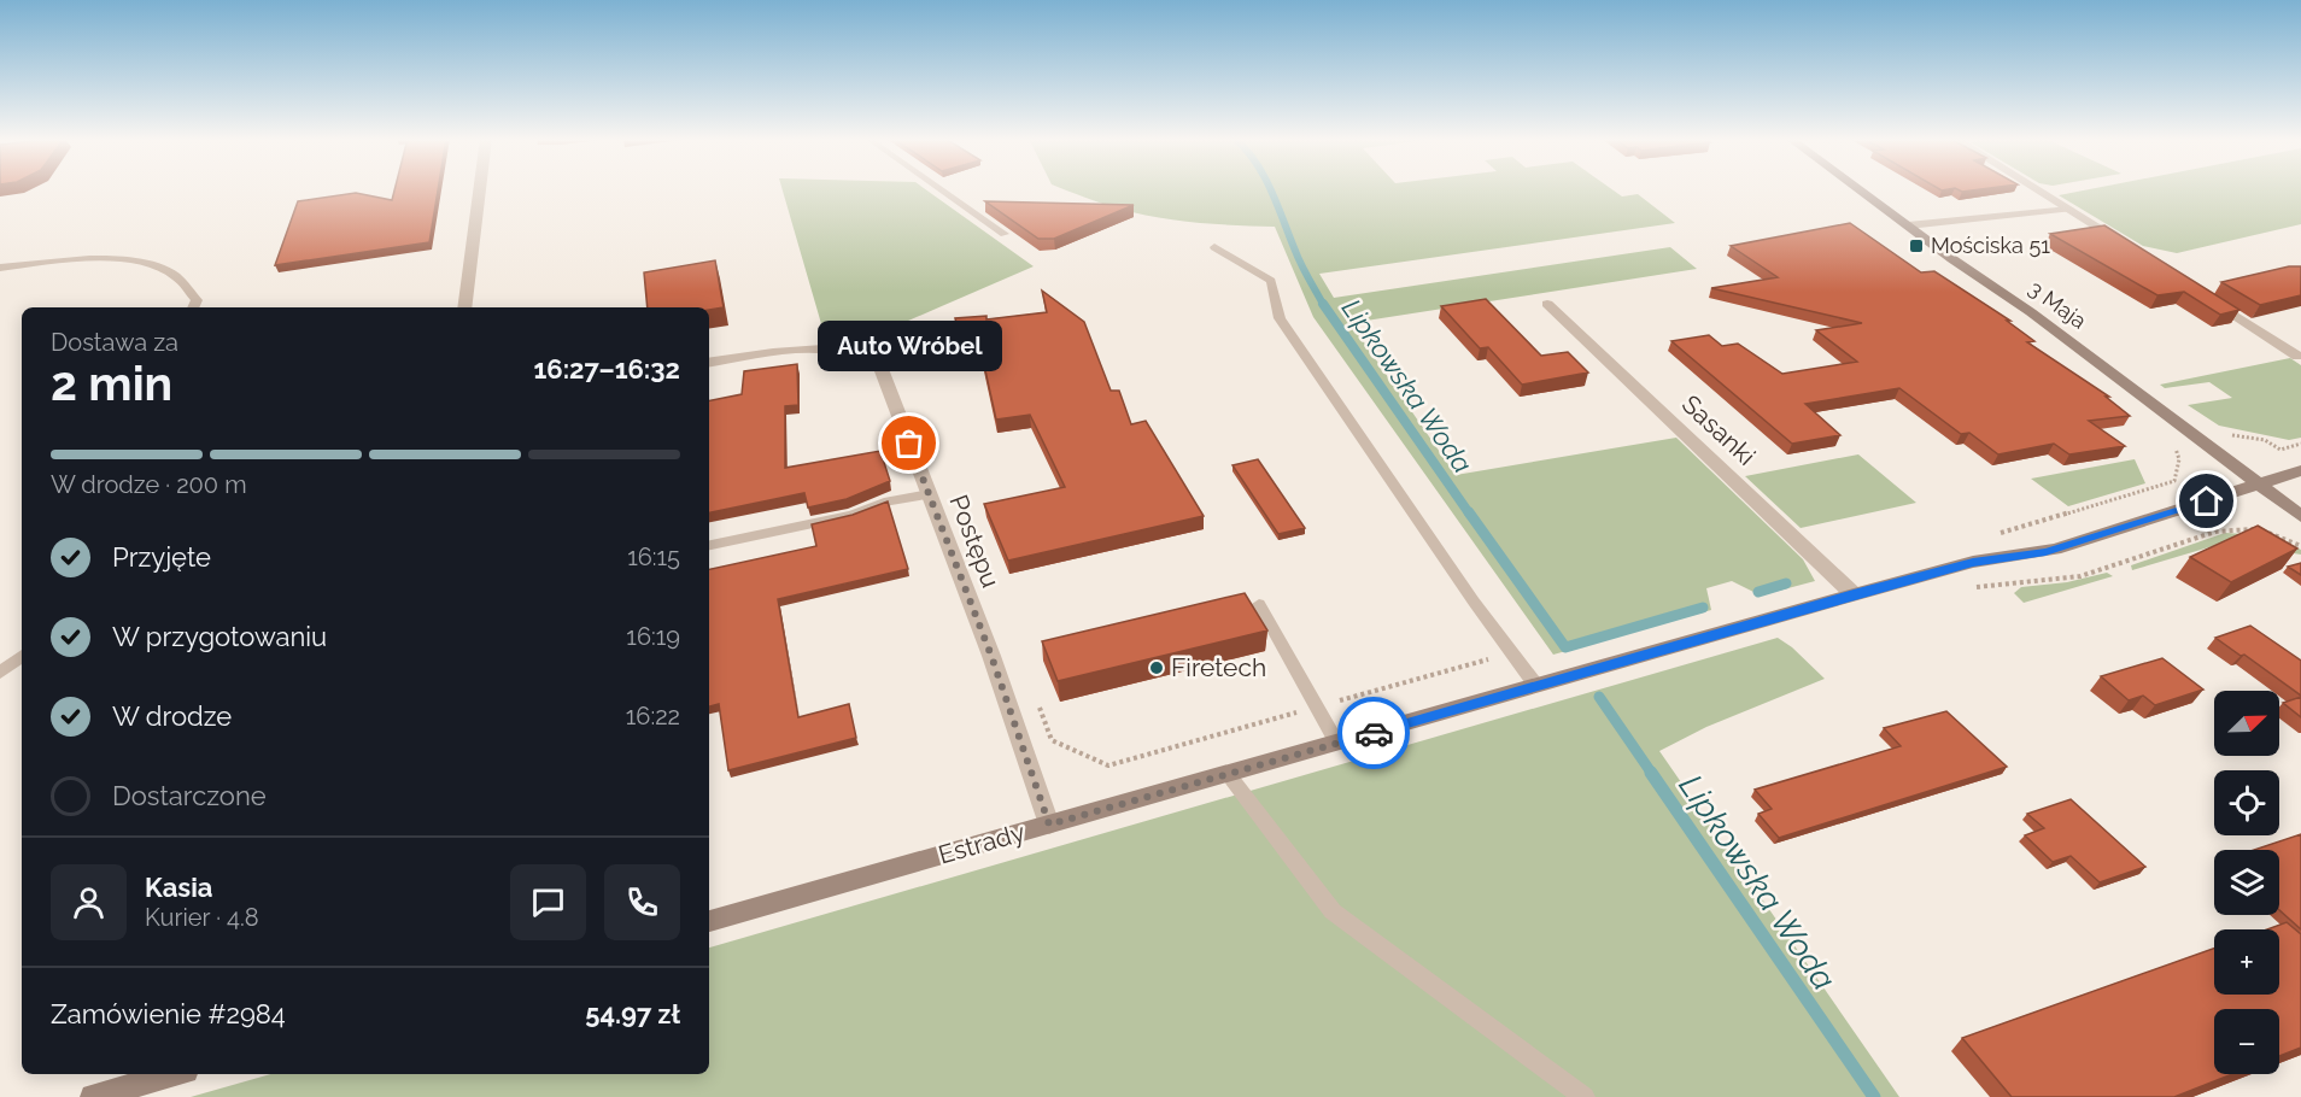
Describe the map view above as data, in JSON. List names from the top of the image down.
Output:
{
  "streets": {
    "main road": ["3 Maja", "Estrady"],
    "street": ["Sasanki", "Postępu"]
  },
  "crossings": [
    ["3 Maja", "Estrady"],
    ["Sasanki", "Estrady"],
    ["Postępu", "Estrady"]
  ],
  "water": ["Lipkowska Woda"],
  "places": {
    "transit": ["Mościska 51"],
    "other": ["Auto Wróbel", "Firetech"]
  },
  "north": "top right",
  "page": {
    "heading": ["2 min", "Dostawa za", "16:27–16:32"],
    "panel": [
      "Kasia",
      "Kurier · 4.8",
      "Zamówienie #2984",
      "54.97 zł"
    ],
    "bubble": "Auto Wróbel",
    "bar": "W drodze · 200 m",
    "list": [
      ["Przyjęte", "16:15"],
      ["W przygotowaniu", "16:19"],
      ["W drodze", "16:22"],
      "Dostarczone"
    ],
    "map_buttons": ["+", "−"]
  }
}
